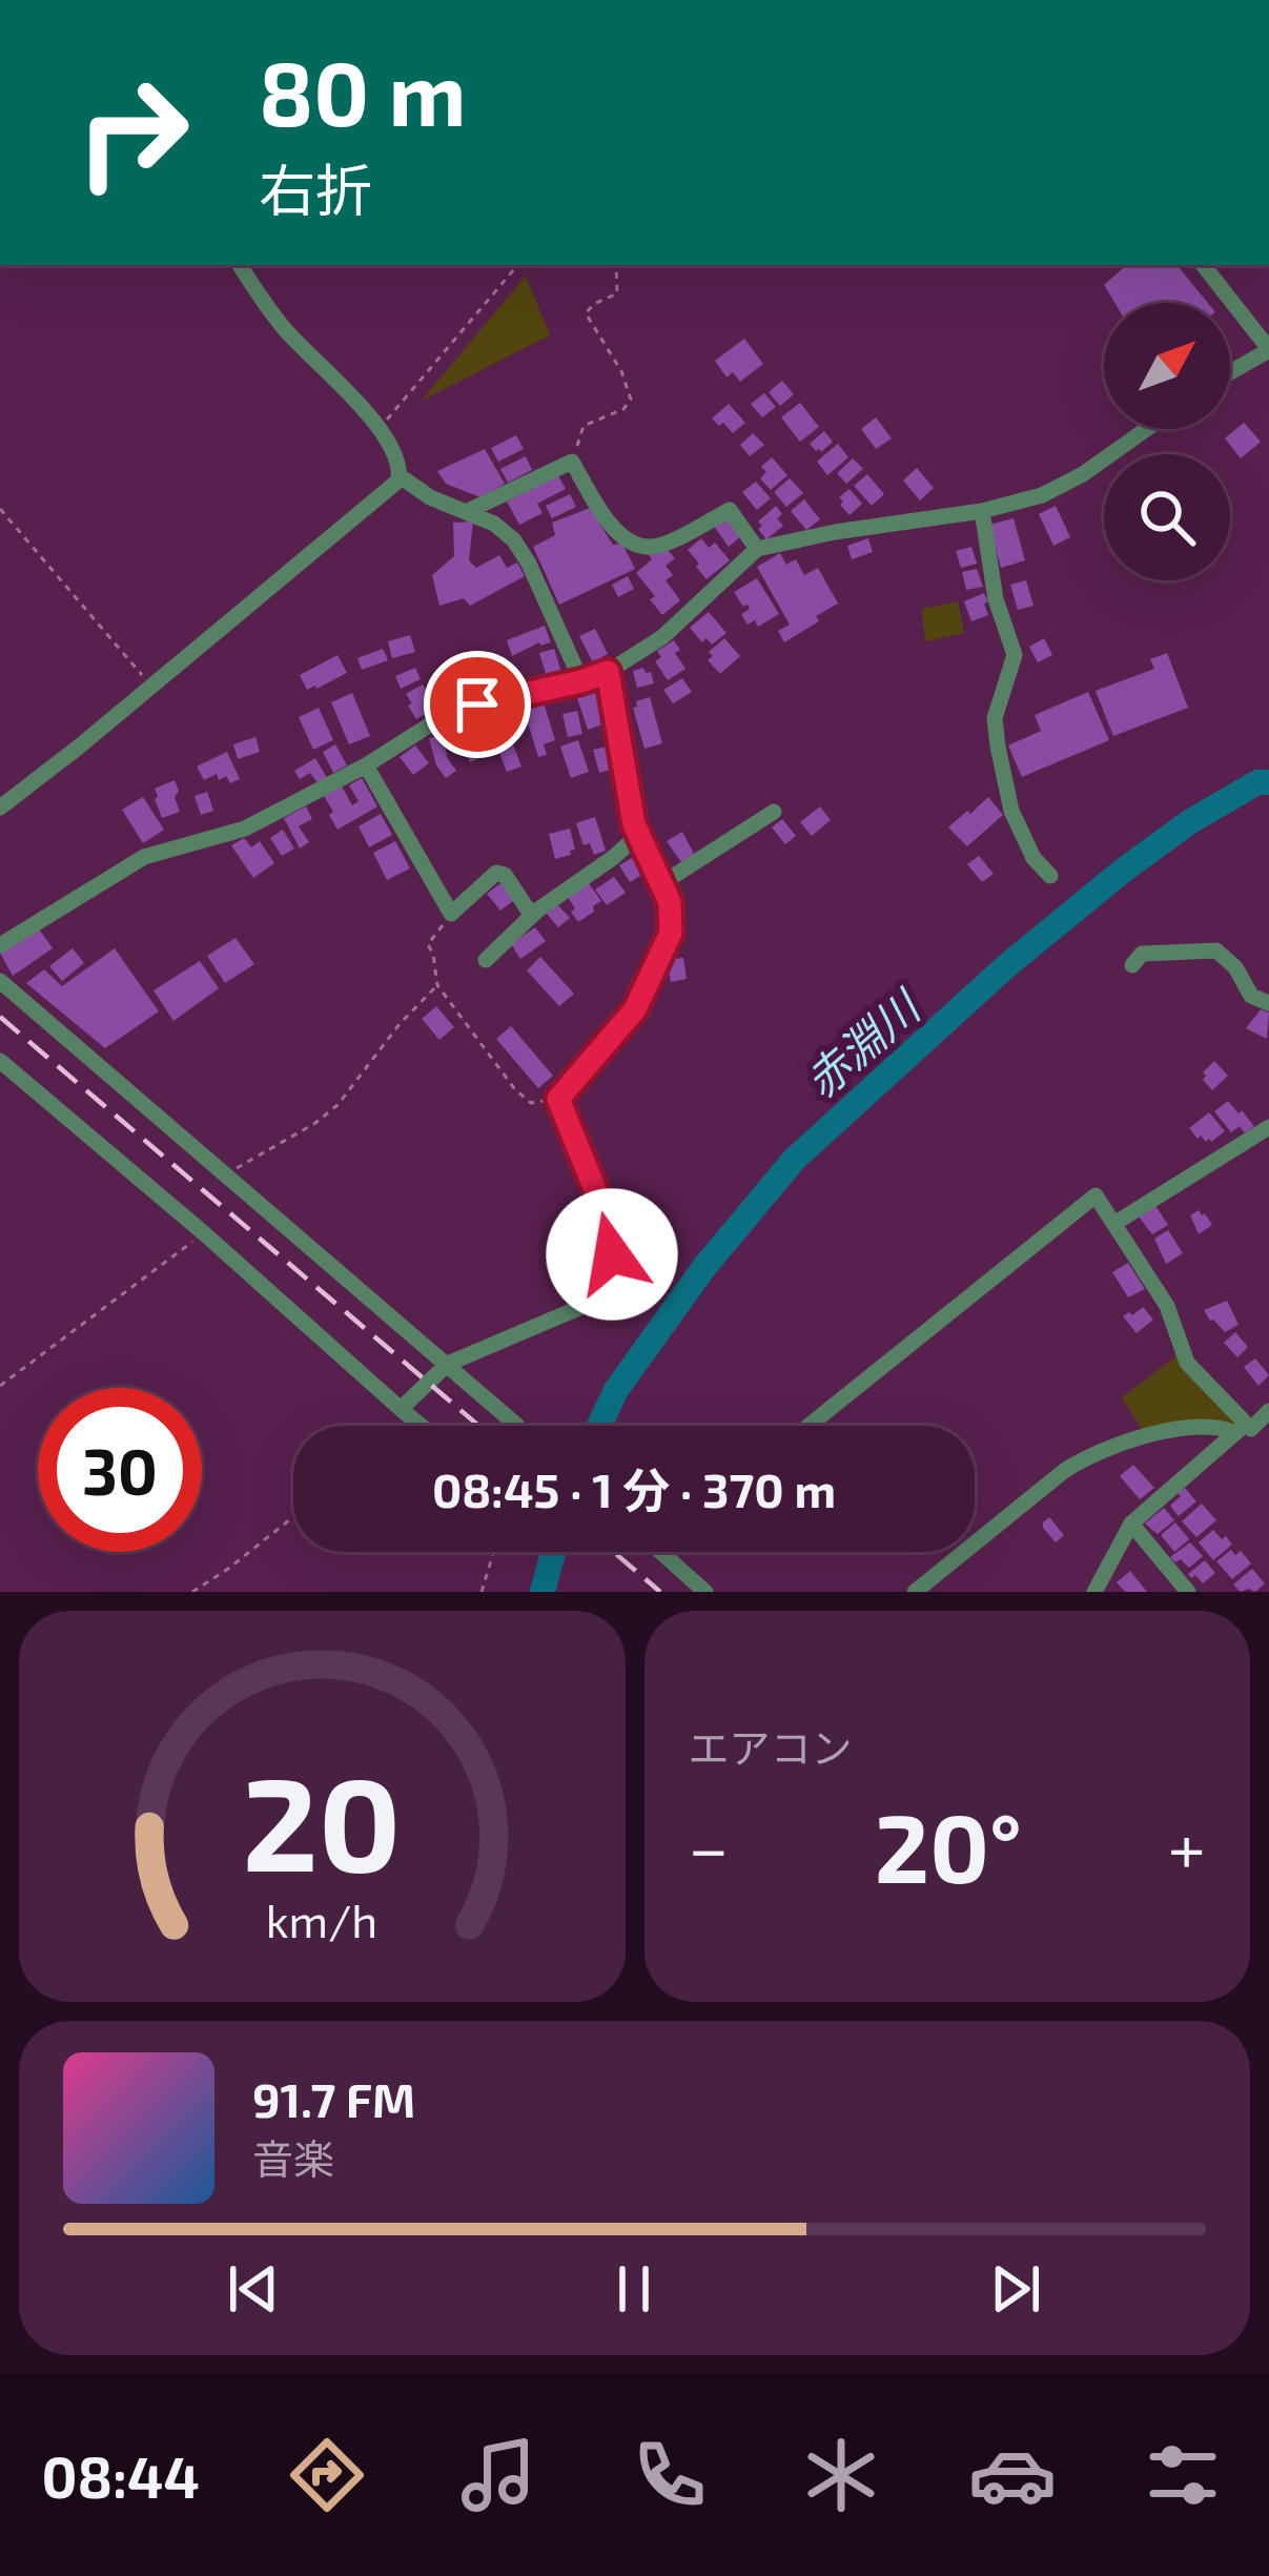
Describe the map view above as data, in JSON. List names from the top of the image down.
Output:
{
  "water": ["赤淵川"],
  "north": "top right",
  "page": {
    "turn": ["80 m", "右折"],
    "limit": "30",
    "trip": "08:45 · 1 分 · 370 m",
    "tile": "エアコン",
    "heat": ["−", "20°", "+"],
    "song": ["91.7 FM", "音楽"],
    "tabs": "08:44",
    "gauge": ["20", "km/h"]
  }
}
